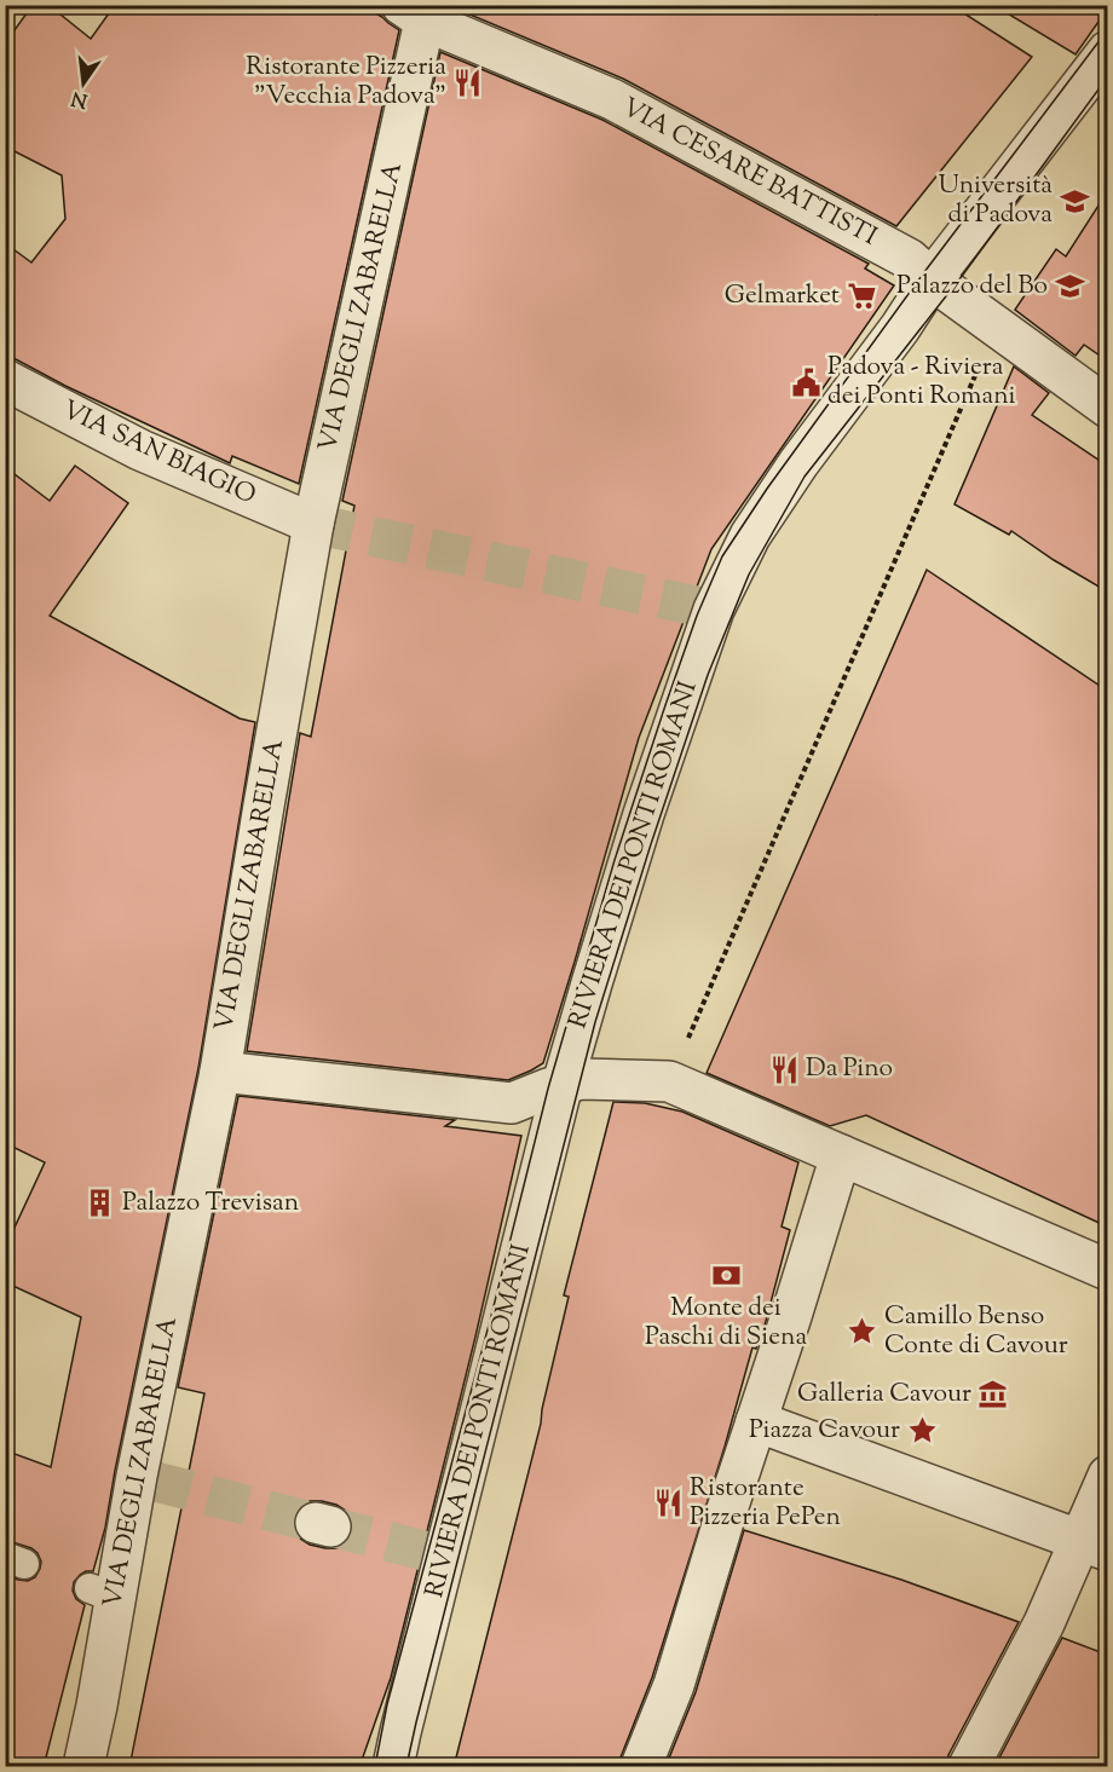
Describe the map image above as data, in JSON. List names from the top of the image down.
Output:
{
  "streets": {
    "street": [
      "VIA CESARE BATTISTI",
      "VIA DEGLI ZABARELLA",
      "VIA SAN BIAGIO",
      "RIVIERA DEI PONTI ROMANI"
    ]
  },
  "crossings": [
    ["VIA CESARE BATTISTI", "VIA DEGLI ZABARELLA"],
    ["VIA CESARE BATTISTI", "RIVIERA DEI PONTI ROMANI"],
    ["VIA DEGLI ZABARELLA", "VIA SAN BIAGIO"]
  ],
  "places": {
    "restaurant": ["Ristorante Pizzeria \"Vecchia Padova\"", "Da Pino", "Ristorante Pizzeria PePen"],
    "school or university": ["Università di Padova", "Palazzo del Bo"],
    "supermarket": ["Gelmarket"],
    "public building": ["Padova - Riviera dei Ponti Romani"],
    "building": ["Palazzo Trevisan"],
    "bank": ["Monte dei Paschi di Siena"],
    "place": ["Camillo Benso Conte di Cavour", "Piazza Cavour"],
    "museum": ["Galleria Cavour"]
  },
  "north": "bottom"
}
